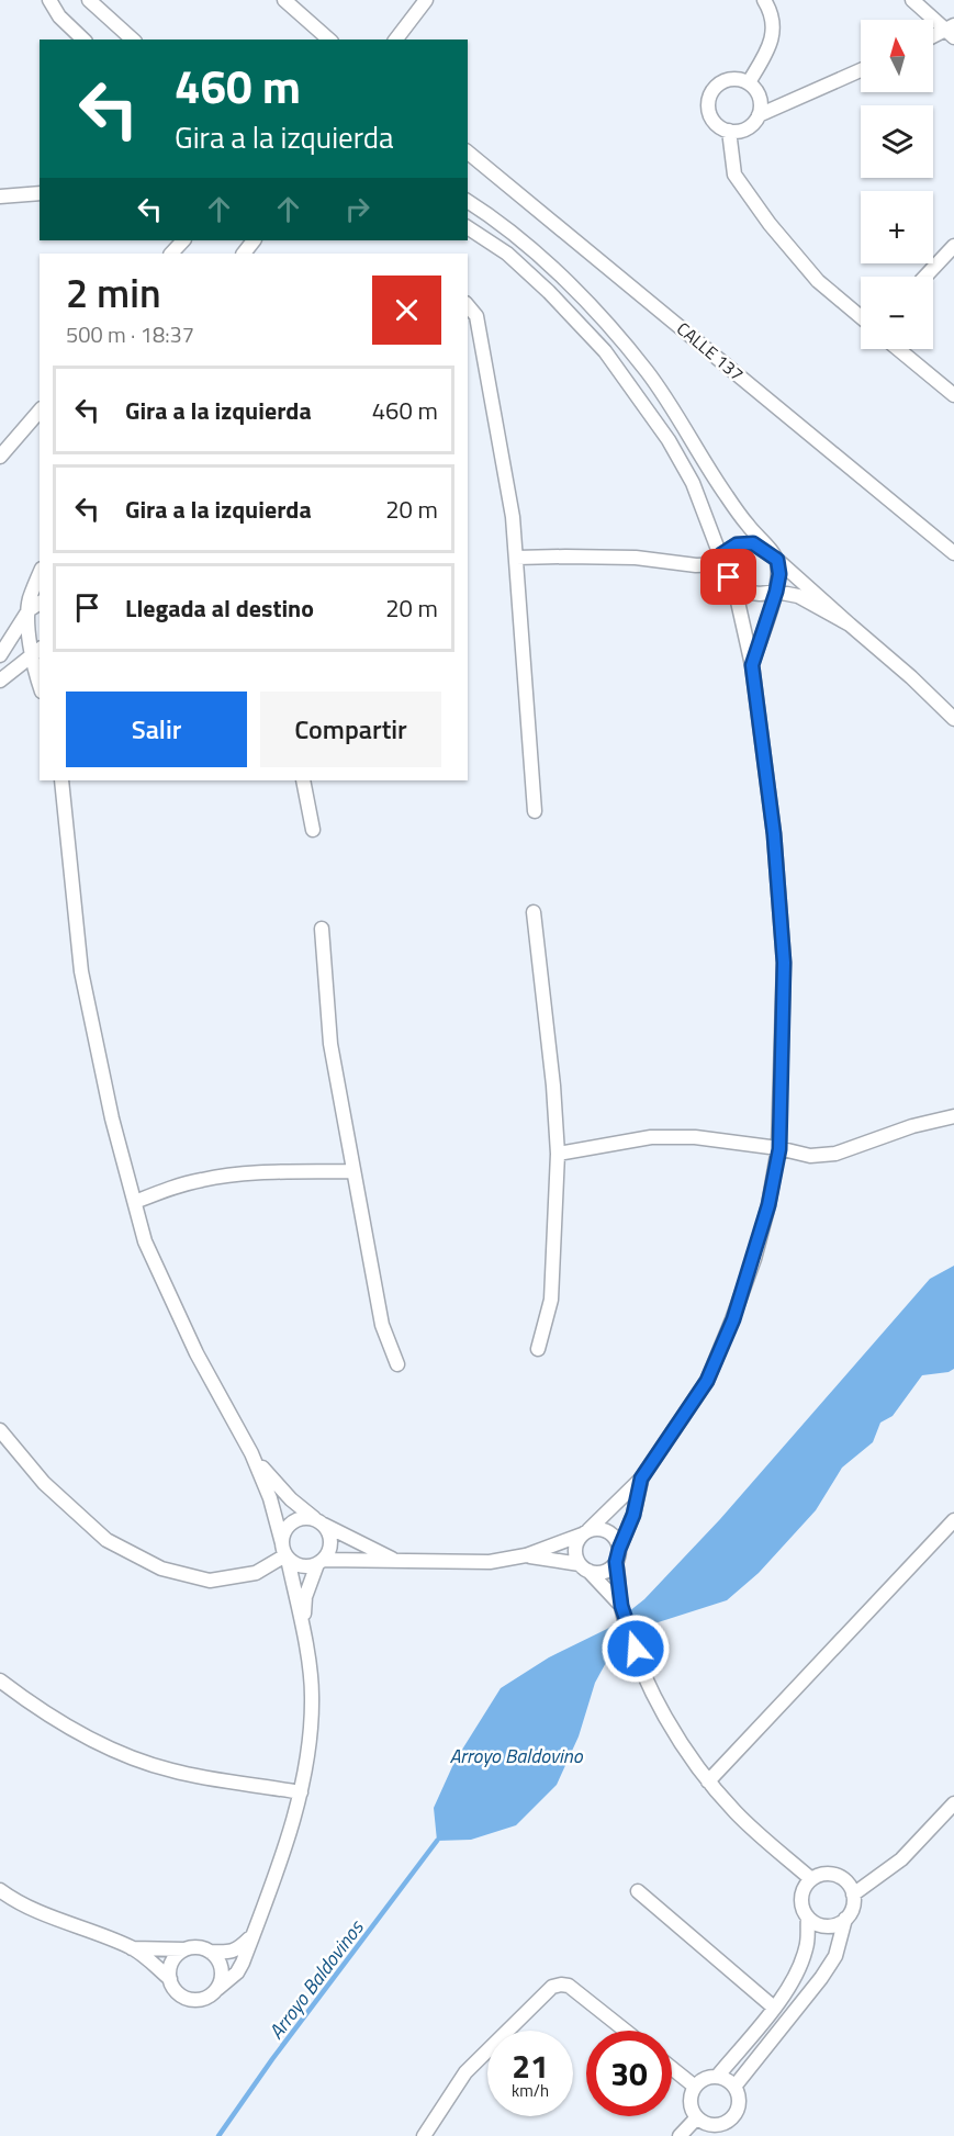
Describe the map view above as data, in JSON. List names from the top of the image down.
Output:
{
  "streets": {
    "street": ["CALLE 137"]
  },
  "water": ["Arroyo Baldovino", "Arroyo Baldovinos"],
  "north": "top",
  "page": {
    "map_buttons": ["+", "−"],
    "turn": ["460 m", "Gira a la izquierda"],
    "heading": ["2 min", "500 m · 18:37"],
    "list": [
      {
        "name": "Gira a la izquierda",
        "value": "460 m"
      },
      {
        "name": "Gira a la izquierda",
        "value": "20 m"
      },
      {
        "name": "Llegada al destino",
        "value": "20 m"
      }
    ],
    "buttons": ["Salir", "Compartir"],
    "speed": "21 km/h",
    "limit": "30"
  }
}
